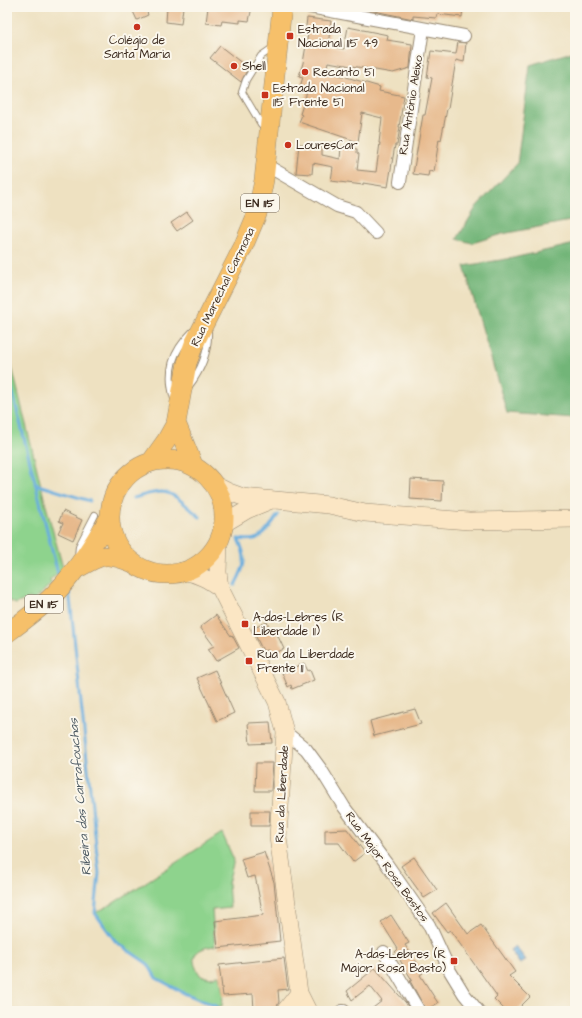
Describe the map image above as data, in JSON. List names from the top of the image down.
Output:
{
  "streets": {
    "main road": ["EN 115", "Rua Marechal Carmona"],
    "street": ["Rua António Aleixo", "Rua da Liberdade", "Rua Major Rosa Bastos"]
  },
  "crossings": [
    ["EN 115", "Rua Marechal Carmona"],
    ["EN 115", "Rua da Liberdade"],
    ["Rua Marechal Carmona", "Rua da Liberdade"],
    ["Rua da Liberdade", "Rua Major Rosa Bastos"]
  ],
  "water": ["Ribeira das Carrafouchas"],
  "places": {
    "other": [
      "Colégio de Santa Maria",
      "Shell",
      "Recanto 51",
      "LouresCar"
    ],
    "transit": [
      "Estrada Nacional 115 49",
      "Estrada Nacional 115 Frente 51",
      "A-das-Lebres (R Liberdade 11)",
      "Rua da Liberdade Frente 11",
      "A-das-Lebres (R Major Rosa Basto)"
    ]
  }
}
